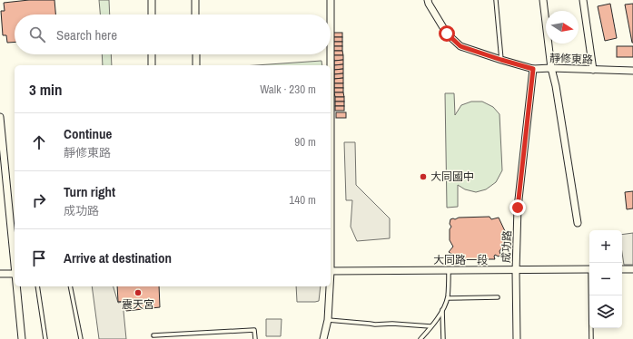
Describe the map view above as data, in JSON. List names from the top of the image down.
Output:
{
  "streets": {
    "street": ["靜修東路", "成功路", "大同路一段"]
  },
  "crossings": [
    ["靜修東路", "成功路"],
    ["成功路", "大同路一段"]
  ],
  "places": ["大同國中", "震天宮"],
  "north": "right",
  "page": {
    "search": "Search here",
    "heading": ["3 min", "Walk · 230 m"],
    "list": [
      ["Continue", "靜修東路", "90 m"],
      ["Turn right", "成功路", "140 m"],
      "Arrive at destination"
    ],
    "map_buttons": ["+", "−"]
  }
}
